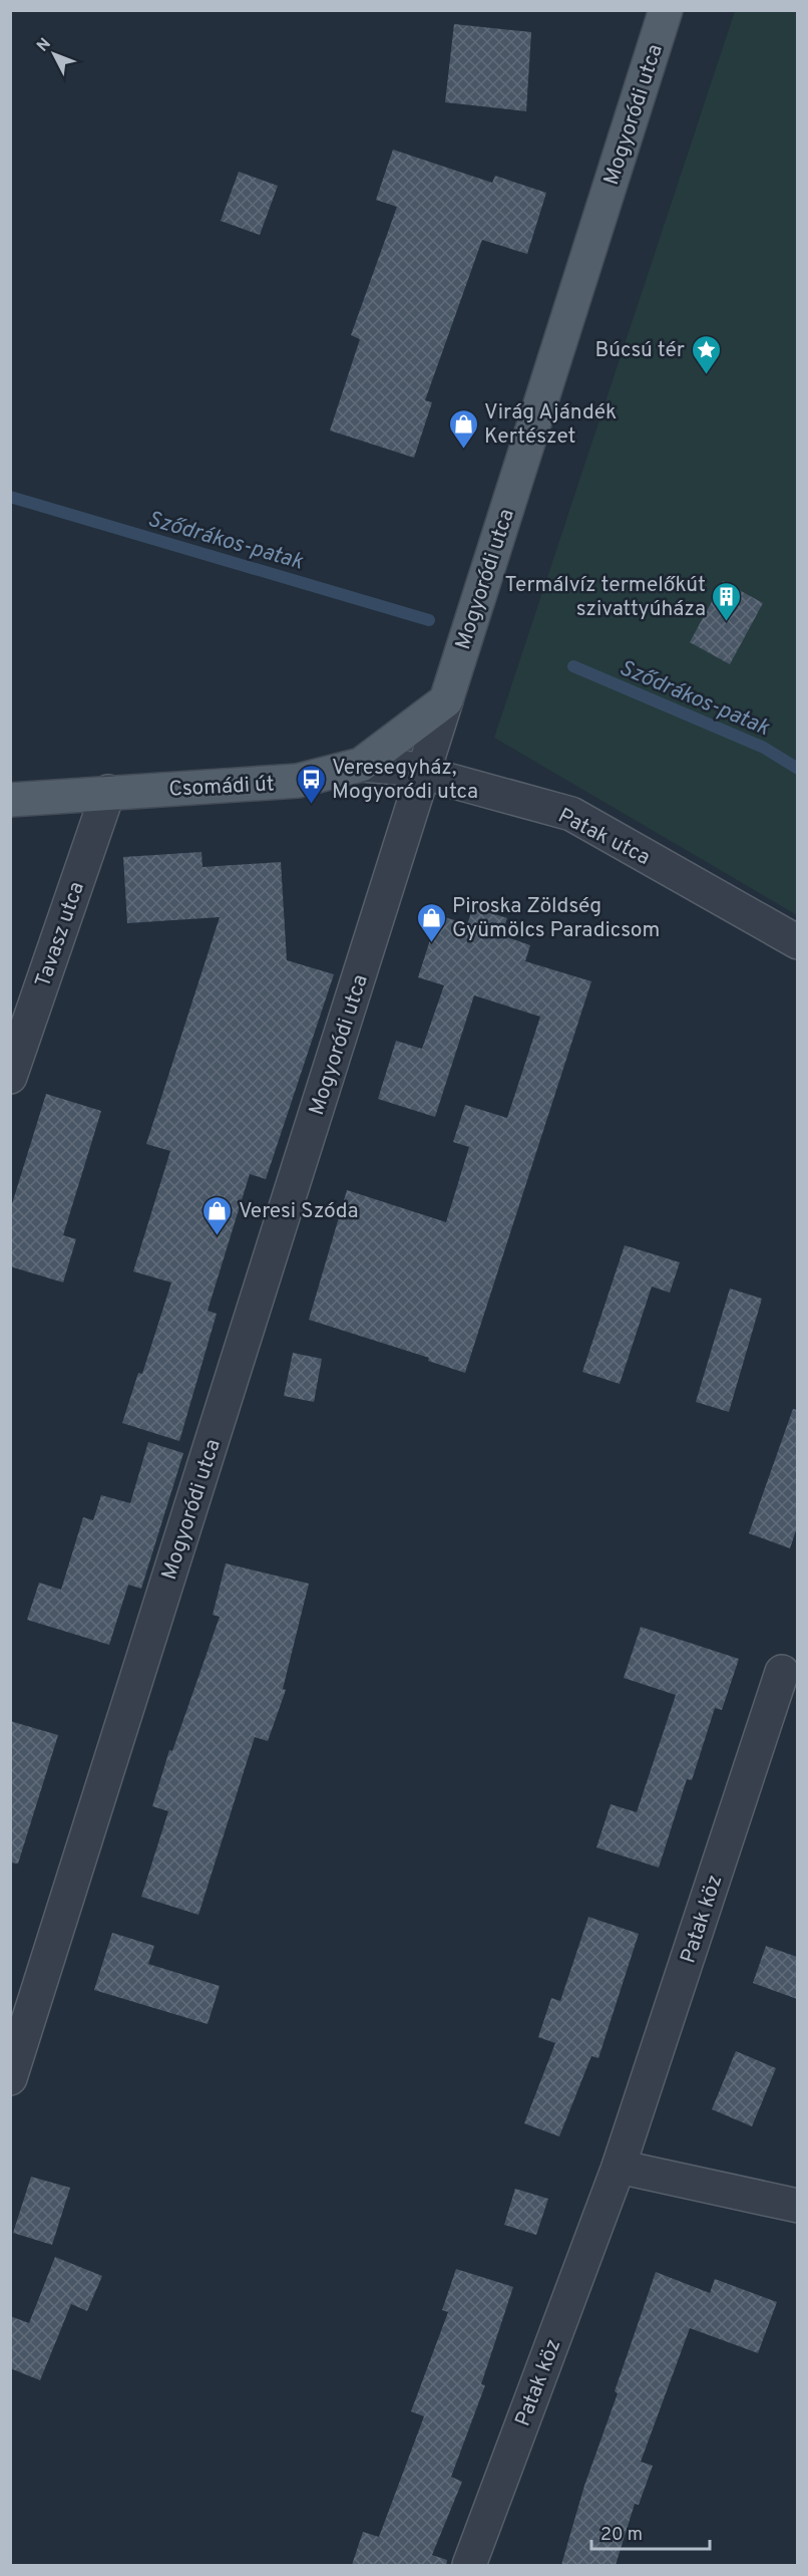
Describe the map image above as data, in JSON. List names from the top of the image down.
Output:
{
  "streets": {
    "main road": ["Mogyoródi utca", "Csomádi út"],
    "street": ["Patak utca", "Tavasz utca", "Patak köz"]
  },
  "crossings": [
    ["Mogyoródi utca", "Csomádi út"],
    ["Mogyoródi utca", "Patak utca"],
    ["Csomádi út", "Patak utca"],
    ["Csomádi út", "Tavasz utca"]
  ],
  "water": ["Sződrákos-patak"],
  "places": {
    "place": ["Búcsú tér"],
    "shop": ["Virág Ajándék Kertészet", "Piroska Zöldség Gyümölcs Paradicsom", "Veresi Szóda"],
    "building": ["Termálvíz termelőkút szivattyúháza"],
    "bus stop": ["Veresegyház, Mogyoródi utca"]
  },
  "scale_bar": "20 m",
  "north": "top left"
}
